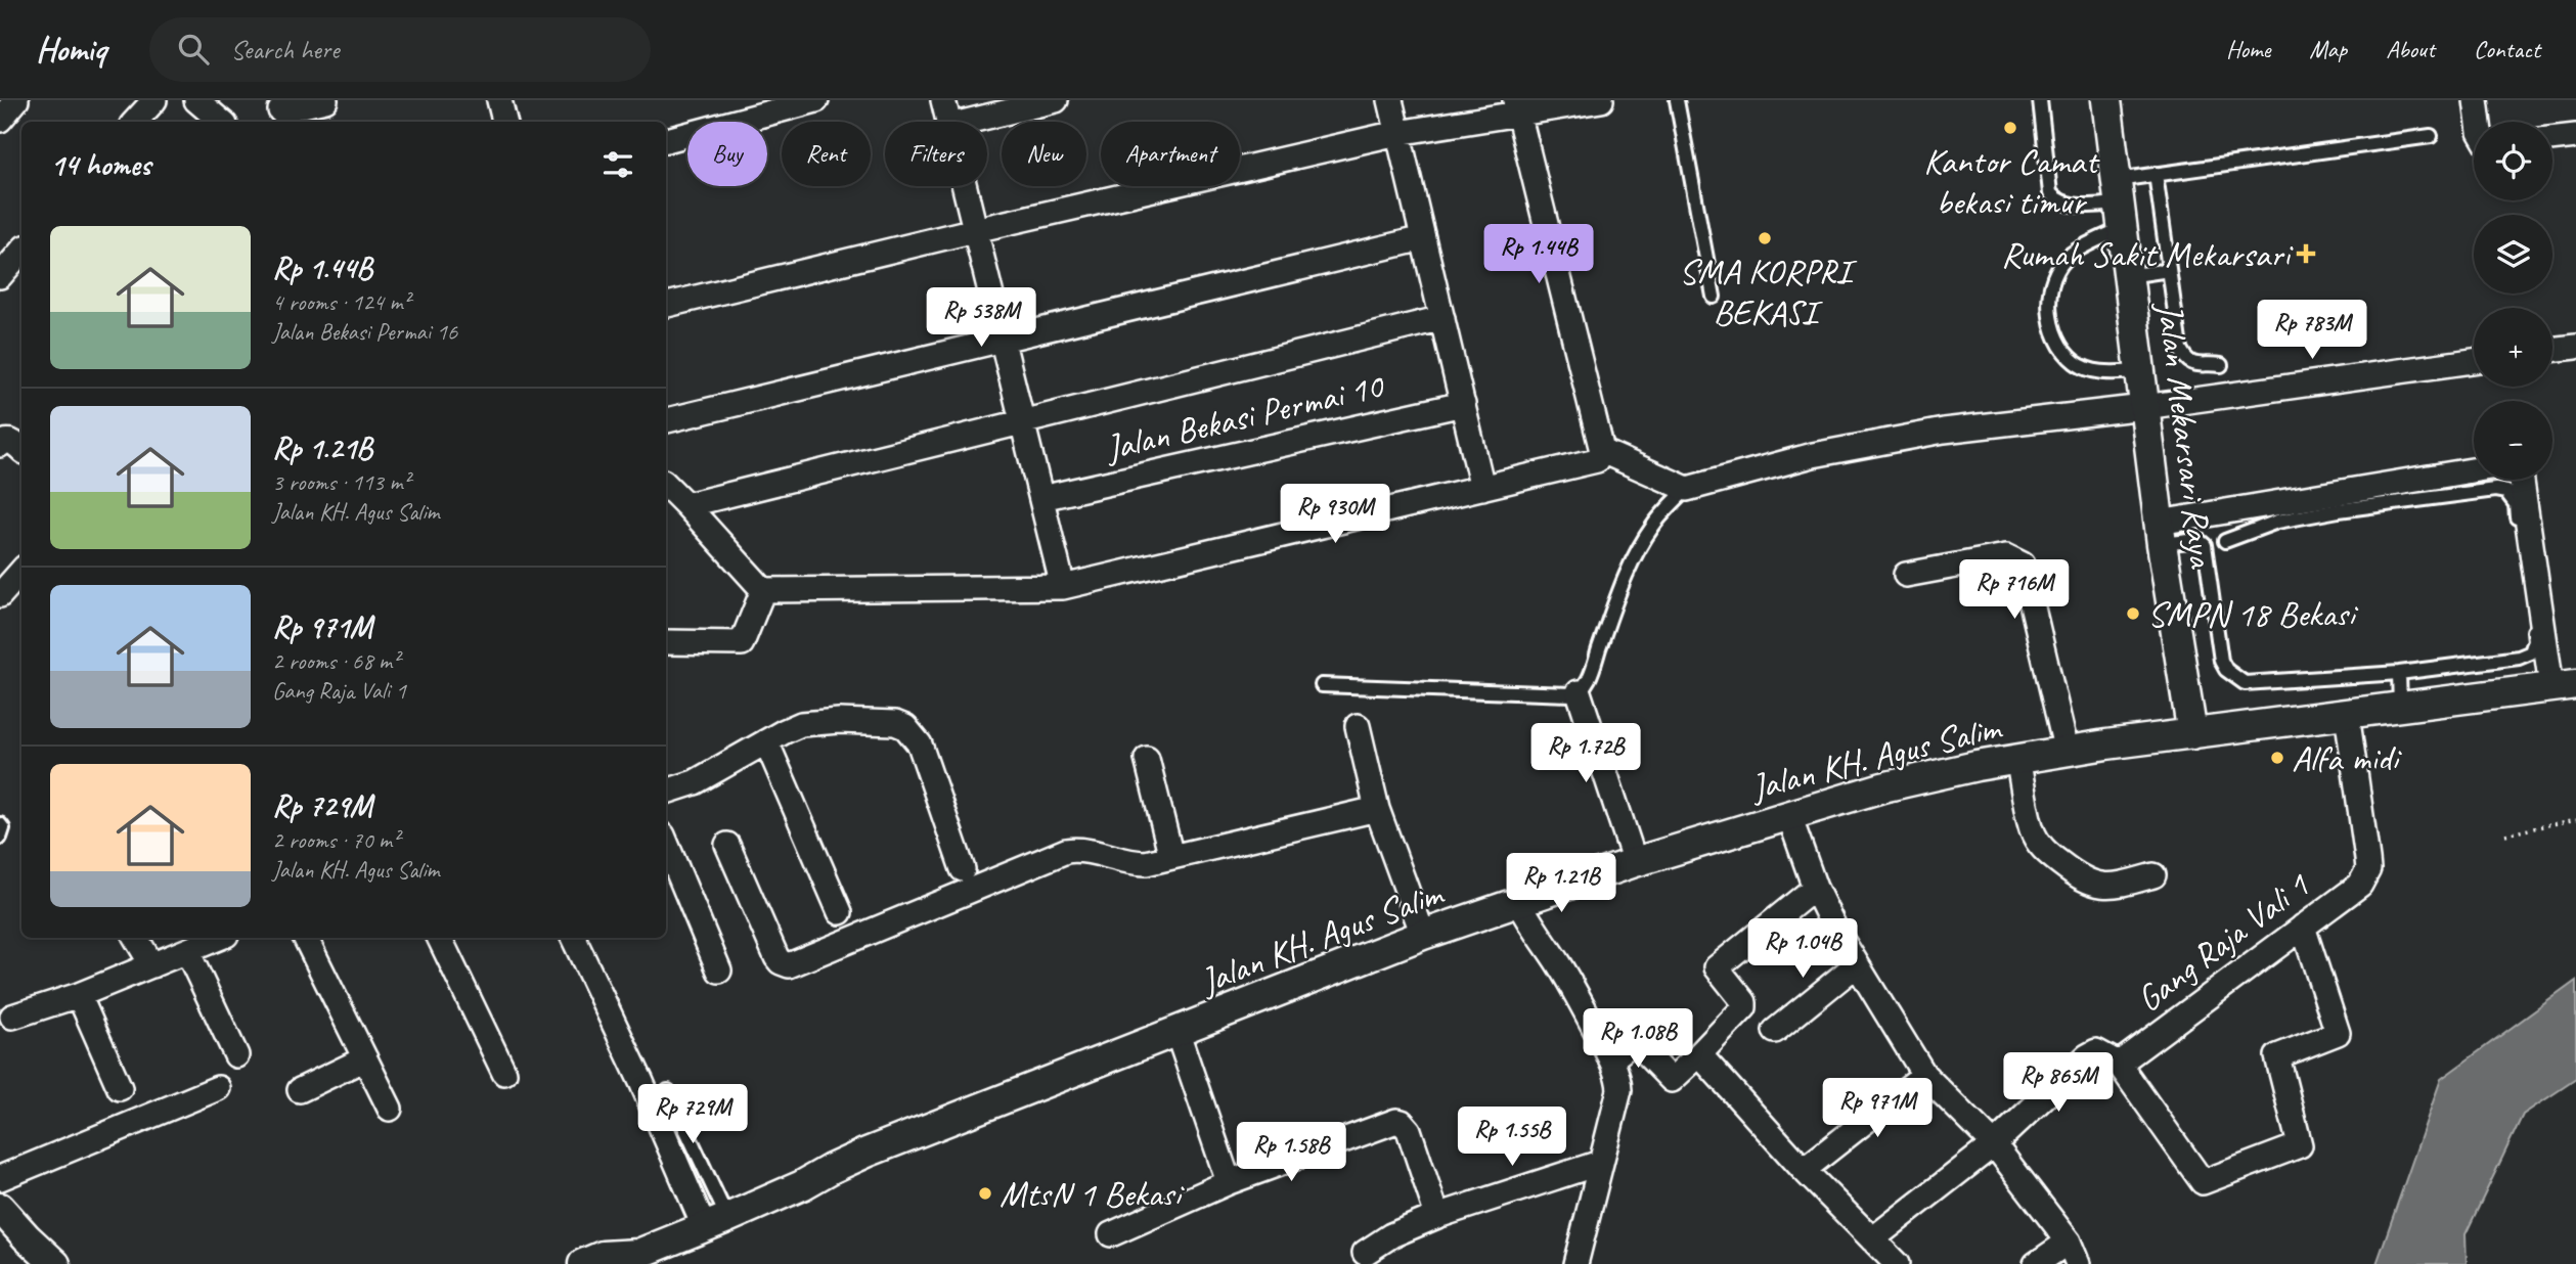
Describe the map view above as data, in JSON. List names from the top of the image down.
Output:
{
  "streets": {
    "street": [
      "Jalan Bekasi Permai 10",
      "Jalan Mekarsari Raya",
      "Jalan KH. Agus Salim",
      "Gang Raja Vali 1"
    ]
  },
  "crossings": [
    ["Jalan Mekarsari Raya", "Jalan KH. Agus Salim"],
    ["Jalan KH. Agus Salim", "Gang Raja Vali 1"]
  ],
  "places": {
    "other": [
      "Kantor Camat bekasi timur",
      "SMA KORPRI BEKASI",
      "SMPN 18 Bekasi",
      "Alfa midi",
      "MtsN 1 Bekasi"
    ],
    "health": ["Rumah Sakit Mekarsari"]
  },
  "page": {
    "header": "Homiq",
    "search": "Search here",
    "nav": [
      "Home",
      "Map",
      "About",
      "Contact"
    ],
    "map_buttons": ["+", "−"],
    "chip": [
      "Buy",
      "Rent",
      "Filters",
      "New",
      "Apartment"
    ],
    "heading": "14 homes",
    "list": [
      {
        "name": "Rp 1.44B",
        "note": "4 rooms · 124 m² · Jalan Bekasi Permai 16"
      },
      {
        "name": "Rp 1.21B",
        "note": "3 rooms · 113 m² · Jalan KH. Agus Salim"
      },
      {
        "name": "Rp 971M",
        "note": "2 rooms · 68 m² · Gang Raja Vali 1"
      },
      {
        "name": "Rp 729M",
        "note": "2 rooms · 70 m² · Jalan KH. Agus Salim"
      }
    ],
    "price": [
      "Rp 1.44B",
      "Rp 538M",
      "Rp 783M",
      "Rp 930M",
      "Rp 716M",
      "Rp 1.72B",
      "Rp 1.21B",
      "Rp 1.04B",
      "Rp 1.08B",
      "Rp 865M",
      "Rp 971M",
      "Rp 729M",
      "Rp 1.55B",
      "Rp 1.58B"
    ]
  }
}
